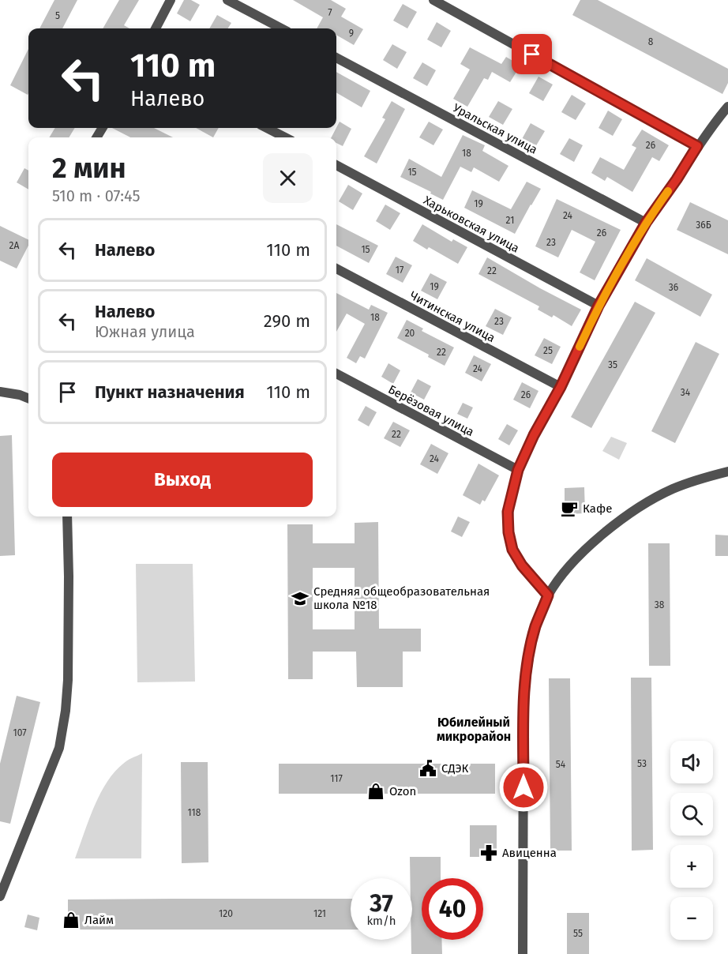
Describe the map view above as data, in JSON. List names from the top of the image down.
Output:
{
  "streets": {
    "street": [
      "Уральская улица",
      "Харьковская улица",
      "Читинская улица",
      "Берёзовая улица"
    ]
  },
  "districts": ["Юбилейный микрорайон"],
  "places": {
    "cafe": ["Кафе"],
    "school or university": ["Средняя общеобразовательная школа №18"],
    "public building": ["СДЭК"],
    "shop": ["Ozon", "Лайм"],
    "pharmacy": ["Авиценна"]
  },
  "house_numbers": [
    "7",
    "5",
    "9",
    "8",
    "26",
    "18",
    "15",
    "19",
    "24",
    "21",
    "36Б",
    "26",
    "23",
    "2А",
    "15",
    "17",
    "22",
    "19",
    "36",
    "18",
    "23",
    "20",
    "25",
    "22",
    "35",
    "24",
    "34",
    "26",
    "22",
    "24",
    "38",
    "107",
    "53",
    "54",
    "117",
    "118",
    "120",
    "121",
    "55"
  ],
  "page": {
    "turn": ["110 m", "Налево"],
    "heading": ["2 мин", "510 m · 07:45"],
    "list": [
      {
        "name": "Налево",
        "value": "110 m"
      },
      {
        "name": "Налево",
        "note": "Южная улица",
        "value": "290 m"
      },
      {
        "name": "Пункт назначения",
        "value": "110 m"
      }
    ],
    "buttons": "Выход",
    "map_buttons": ["+", "−"],
    "speed": "37 km/h",
    "limit": "40"
  }
}
